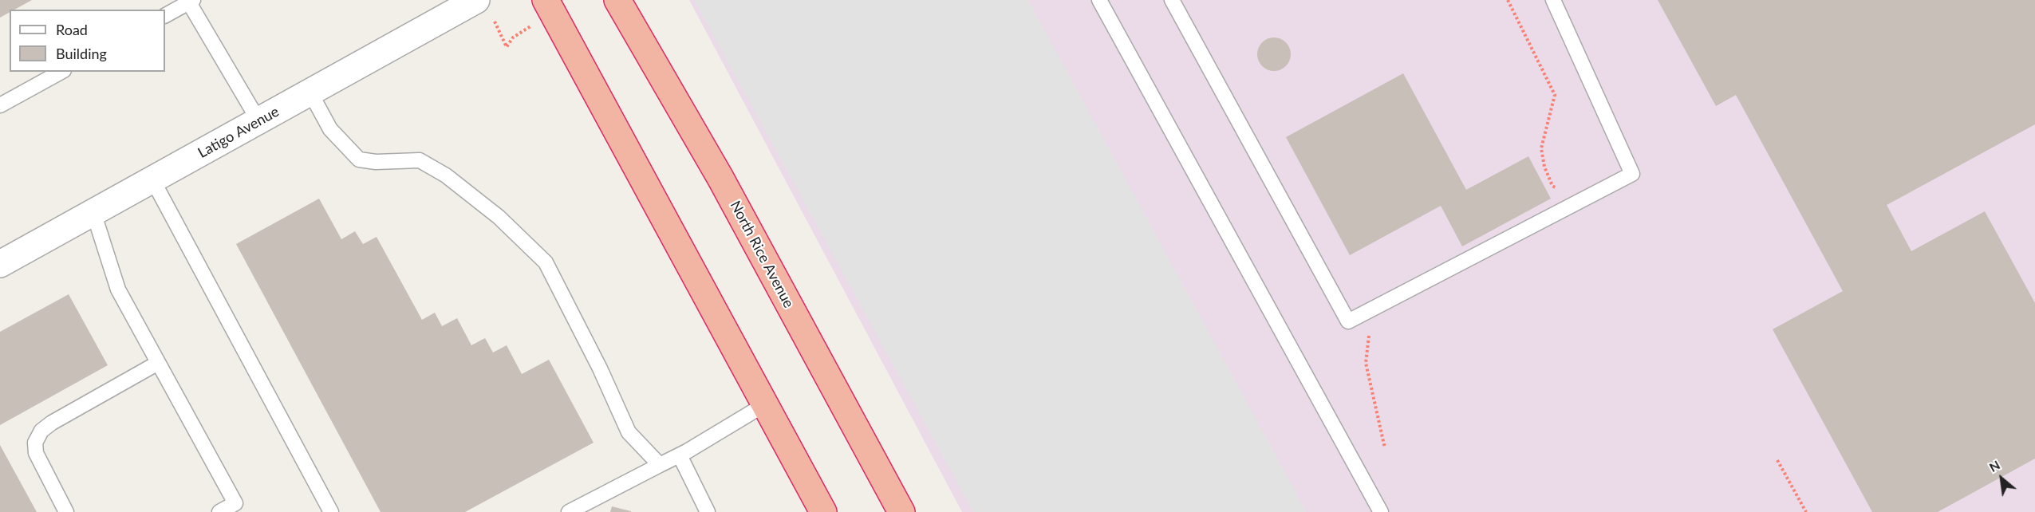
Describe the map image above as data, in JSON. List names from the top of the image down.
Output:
{
  "streets": {
    "highway": ["North Rice Avenue"],
    "street": ["Latigo Avenue"]
  },
  "legend": ["Road", "Building"],
  "north": "top left"
}
